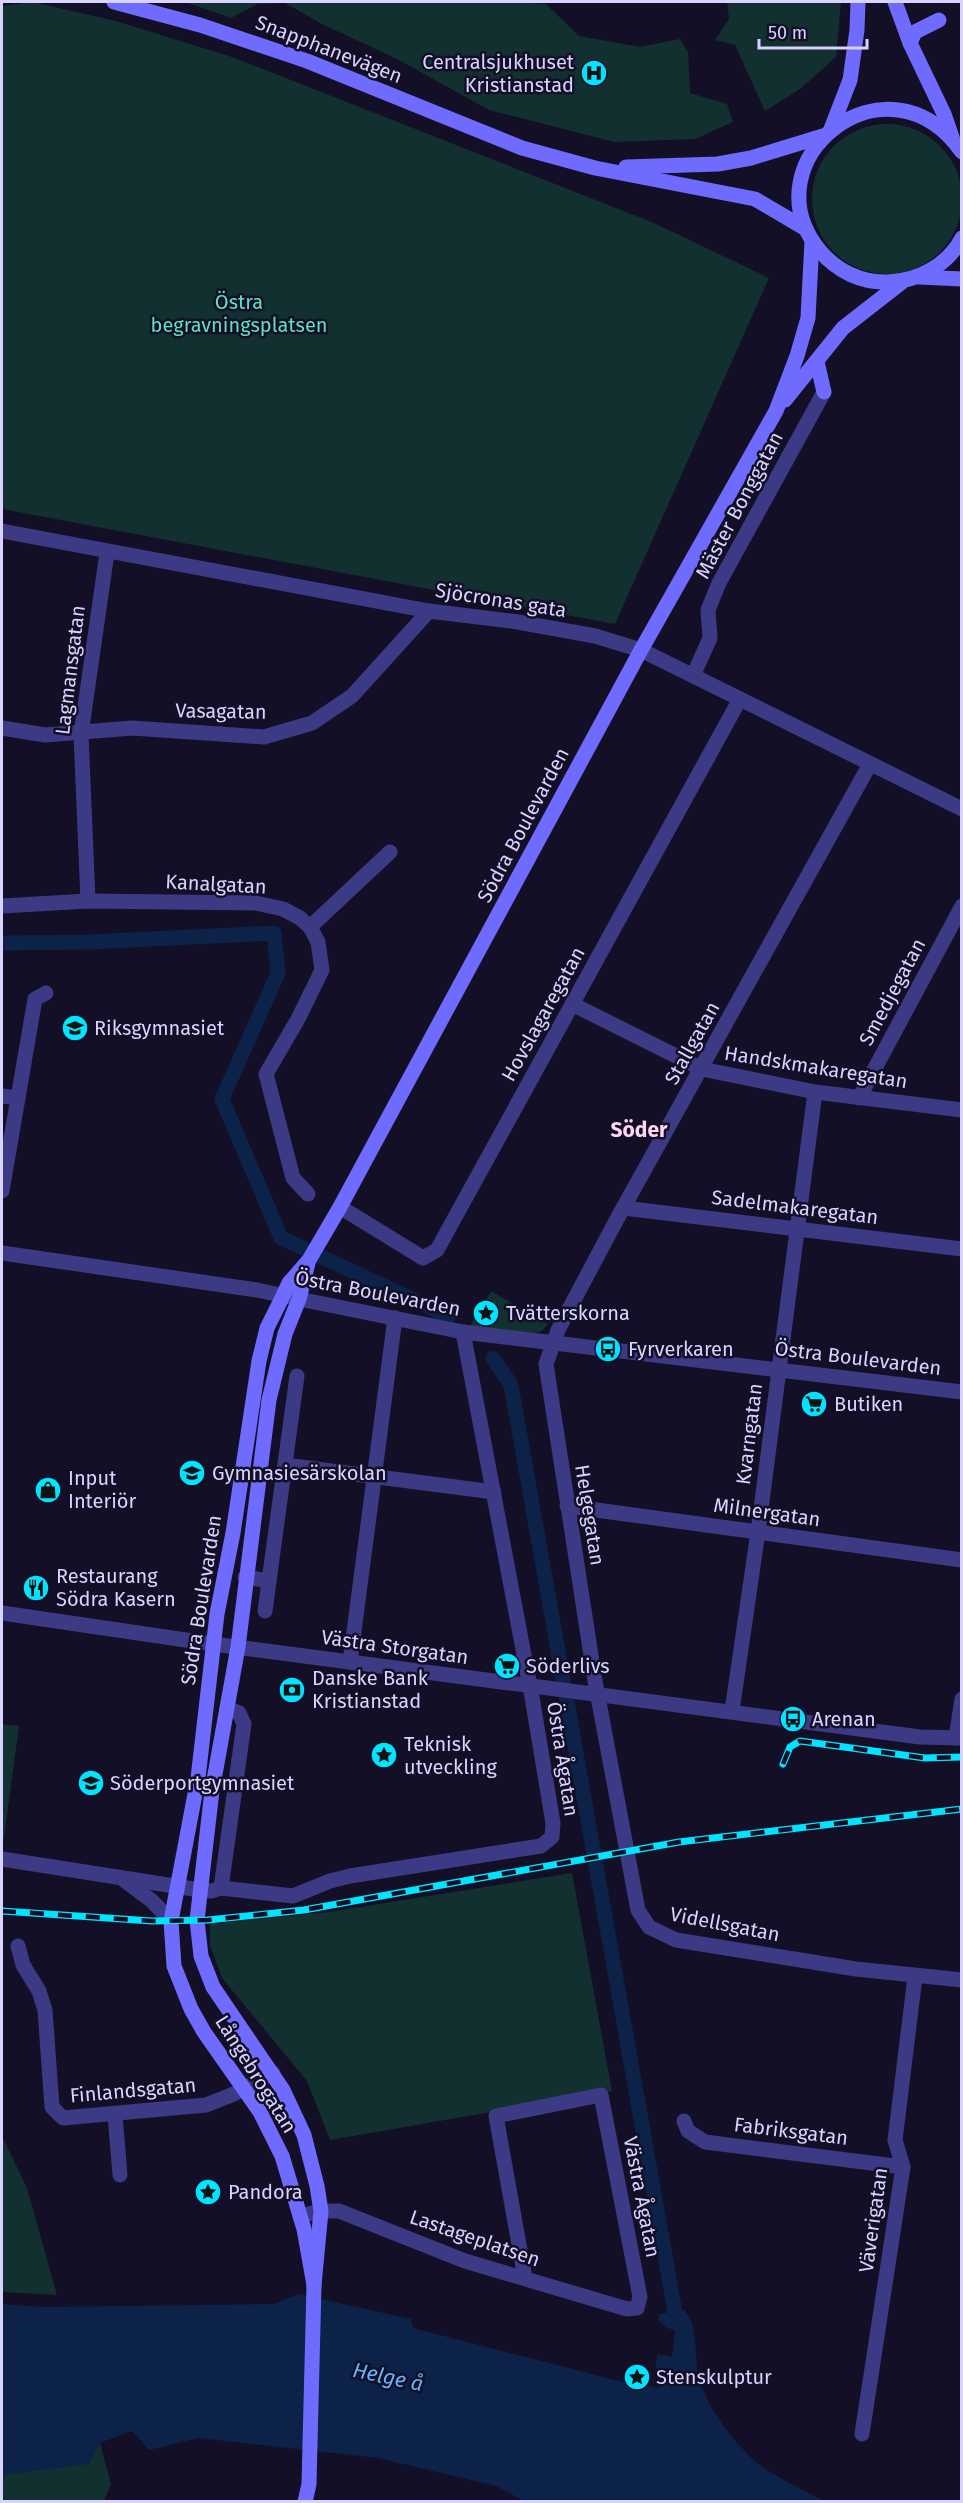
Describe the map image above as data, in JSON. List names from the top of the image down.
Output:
{
  "streets": {
    "main road": ["Snapphanevägen", "Södra Boulevarden", "Långebrogatan"],
    "street": [
      "Mäster Bonggatan",
      "Sjöcronas gata",
      "Lagmansgatan",
      "Vasagatan",
      "Kanalgatan",
      "Smedjegatan",
      "Hovslagaregatan",
      "Stallgatan",
      "Handskmakaregatan",
      "Sadelmakaregatan",
      "Östra Boulevarden",
      "Kvarngatan",
      "Milnergatan",
      "Helgegatan",
      "Västra Storgatan",
      "Östra Ågatan",
      "Videllsgatan",
      "Finlandsgatan",
      "Fabriksgatan",
      "Västra Ågatan",
      "Väverigatan",
      "Lastageplatsen"
    ]
  },
  "crossings": [
    ["Snapphanevägen", "Södra Boulevarden"],
    ["Mäster Bonggatan", "Sjöcronas gata"],
    ["Sjöcronas gata", "Lagmansgatan"],
    ["Sjöcronas gata", "Vasagatan"],
    ["Sjöcronas gata", "Södra Boulevarden"],
    ["Sjöcronas gata", "Hovslagaregatan"],
    ["Sjöcronas gata", "Stallgatan"],
    ["Lagmansgatan", "Vasagatan"],
    ["Lagmansgatan", "Kanalgatan"],
    ["Södra Boulevarden", "Hovslagaregatan"],
    ["Södra Boulevarden", "Östra Boulevarden"],
    ["Södra Boulevarden", "Västra Storgatan"],
    ["Södra Boulevarden", "Östra Ågatan"],
    ["Södra Boulevarden", "Långebrogatan"],
    ["Smedjegatan", "Handskmakaregatan"],
    ["Hovslagaregatan", "Handskmakaregatan"],
    ["Stallgatan", "Handskmakaregatan"],
    ["Stallgatan", "Sadelmakaregatan"],
    ["Stallgatan", "Östra Boulevarden"],
    ["Stallgatan", "Helgegatan"],
    ["Handskmakaregatan", "Kvarngatan"],
    ["Sadelmakaregatan", "Kvarngatan"],
    ["Östra Boulevarden", "Kvarngatan"],
    ["Östra Boulevarden", "Helgegatan"],
    ["Östra Boulevarden", "Östra Ågatan"],
    ["Kvarngatan", "Milnergatan"],
    ["Kvarngatan", "Västra Storgatan"],
    ["Milnergatan", "Helgegatan"],
    ["Helgegatan", "Västra Storgatan"],
    ["Helgegatan", "Videllsgatan"],
    ["Västra Storgatan", "Östra Ågatan"],
    ["Västra Storgatan", "Videllsgatan"],
    ["Östra Ågatan", "Långebrogatan"],
    ["Videllsgatan", "Väverigatan"],
    ["Långebrogatan", "Finlandsgatan"],
    ["Långebrogatan", "Lastageplatsen"],
    ["Fabriksgatan", "Väverigatan"],
    ["Västra Ågatan", "Lastageplatsen"]
  ],
  "districts": ["Söder"],
  "water": ["Helge å"],
  "parks": ["Östra begravningsplatsen"],
  "places": {
    "hospital": ["Centralsjukhuset Kristianstad"],
    "school or university": ["Riksgymnasiet", "Gymnasiesärskolan", "Söderportgymnasiet"],
    "place": [
      "Tvätterskorna",
      "Teknisk utveckling",
      "Pandora",
      "Stenskulptur"
    ],
    "bus stop": ["Fyrverkaren", "Arenan"],
    "supermarket": ["Butiken", "Söderlivs"],
    "shop": ["Input Interiör"],
    "restaurant": ["Restaurang Södra Kasern"],
    "bank": ["Danske Bank Kristianstad"]
  },
  "scale_bar": "50 m"
}
